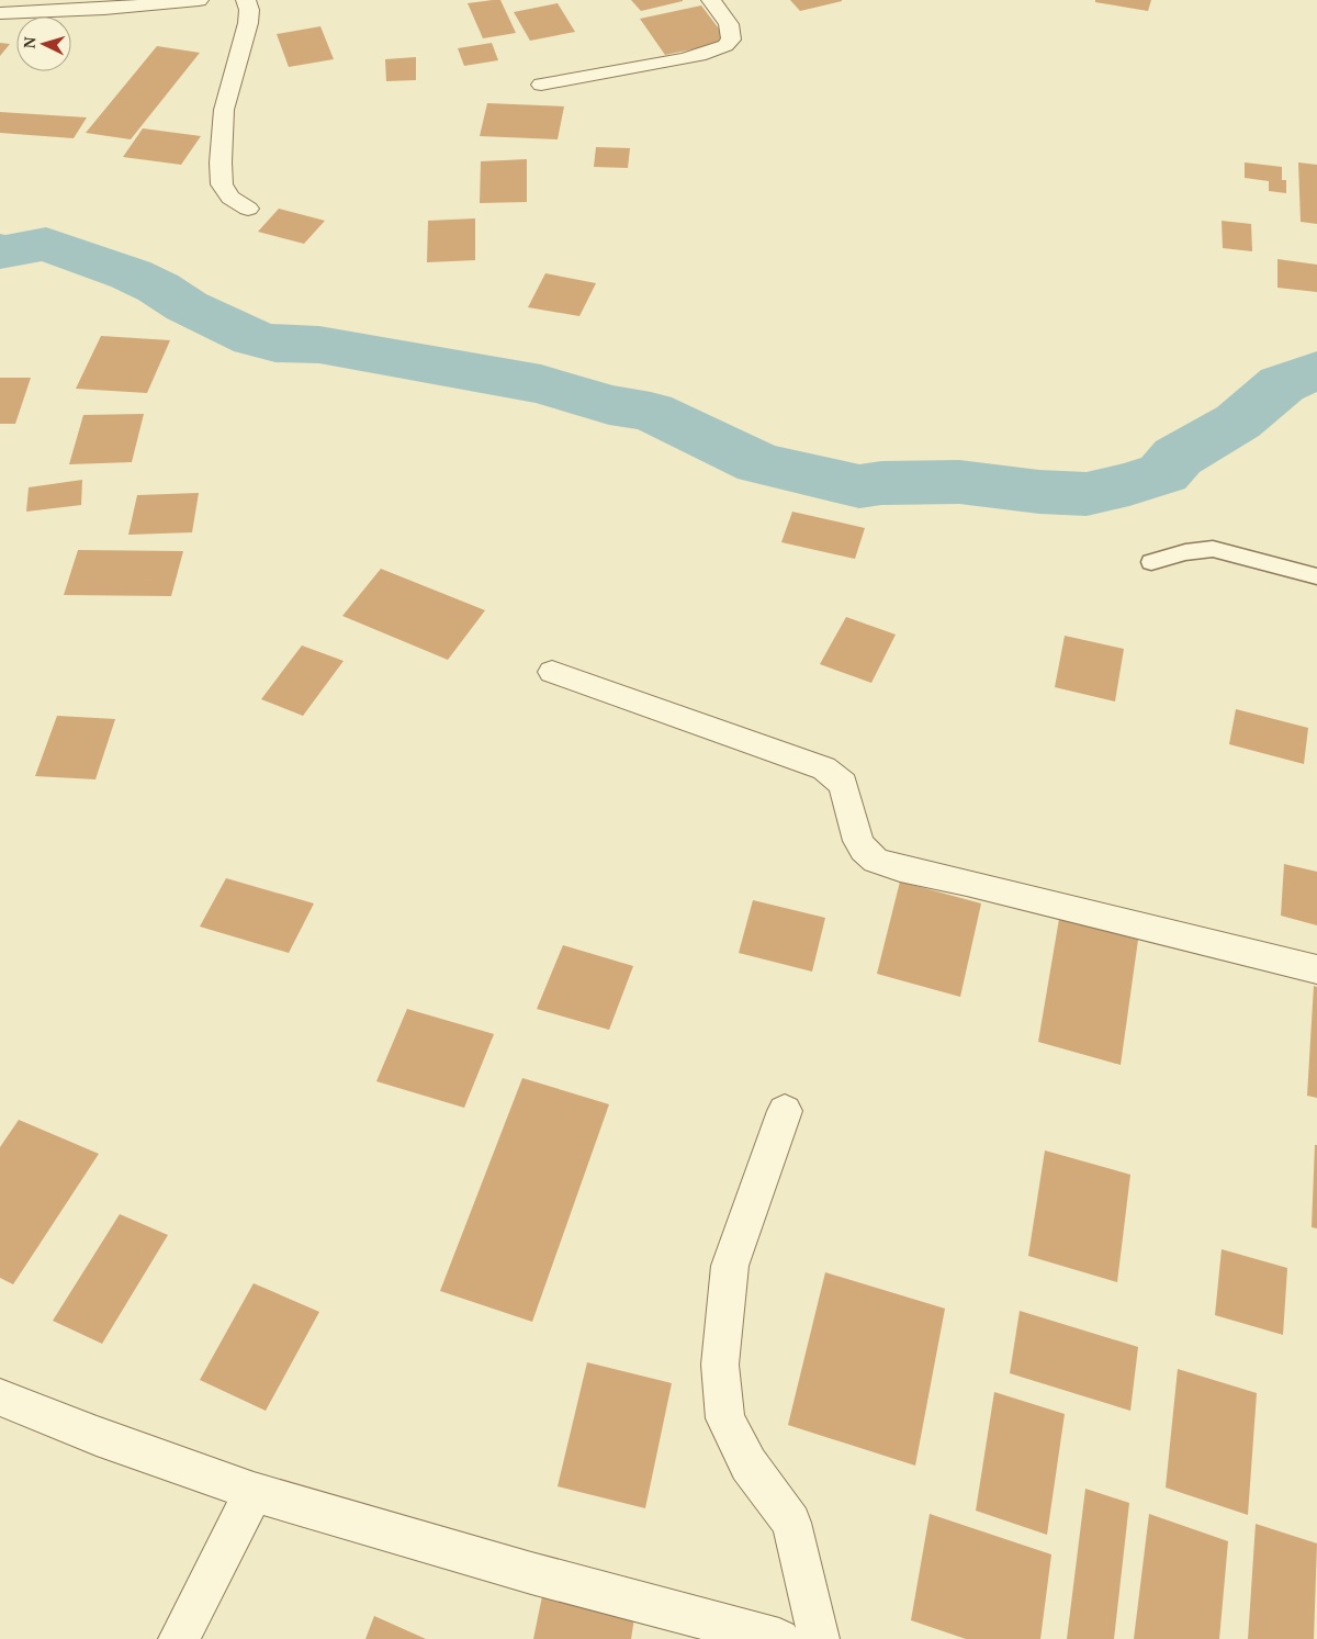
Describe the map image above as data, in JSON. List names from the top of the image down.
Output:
{
  "north": "left"
}
